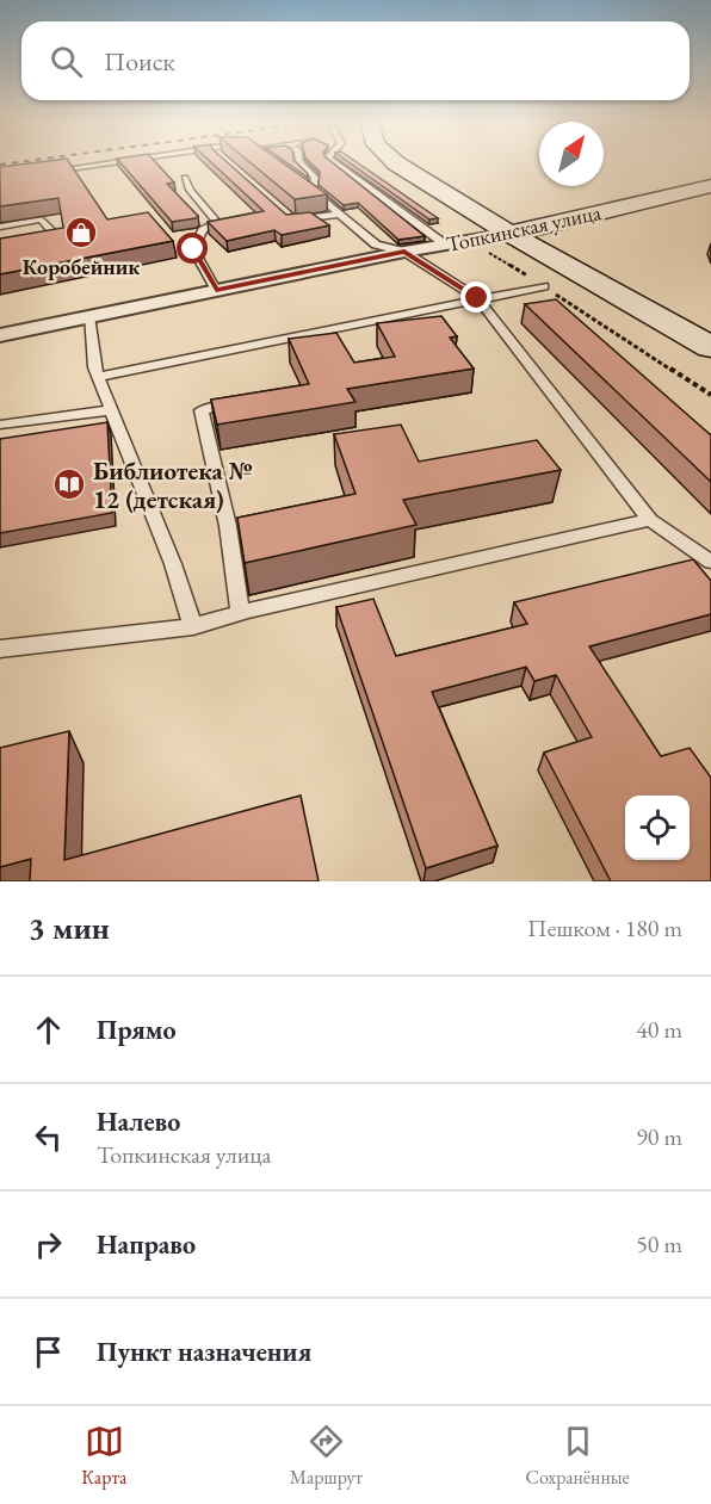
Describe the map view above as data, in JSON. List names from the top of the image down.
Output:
{
  "streets": {
    "street": ["Топкинская улица"]
  },
  "places": {
    "shop": ["Коробейник"],
    "library": ["Библиотека № 12 (детская)"]
  },
  "north": "top right",
  "page": {
    "search": "Поиск",
    "heading": ["3 мин", "Пешком · 180 m"],
    "list": [
      ["Прямо", "40 m"],
      ["Налево", "Топкинская улица", "90 m"],
      ["Направо", "50 m"],
      "Пункт назначения"
    ],
    "nav": ["Карта", "Маршрут", "Сохранённые"]
  }
}
